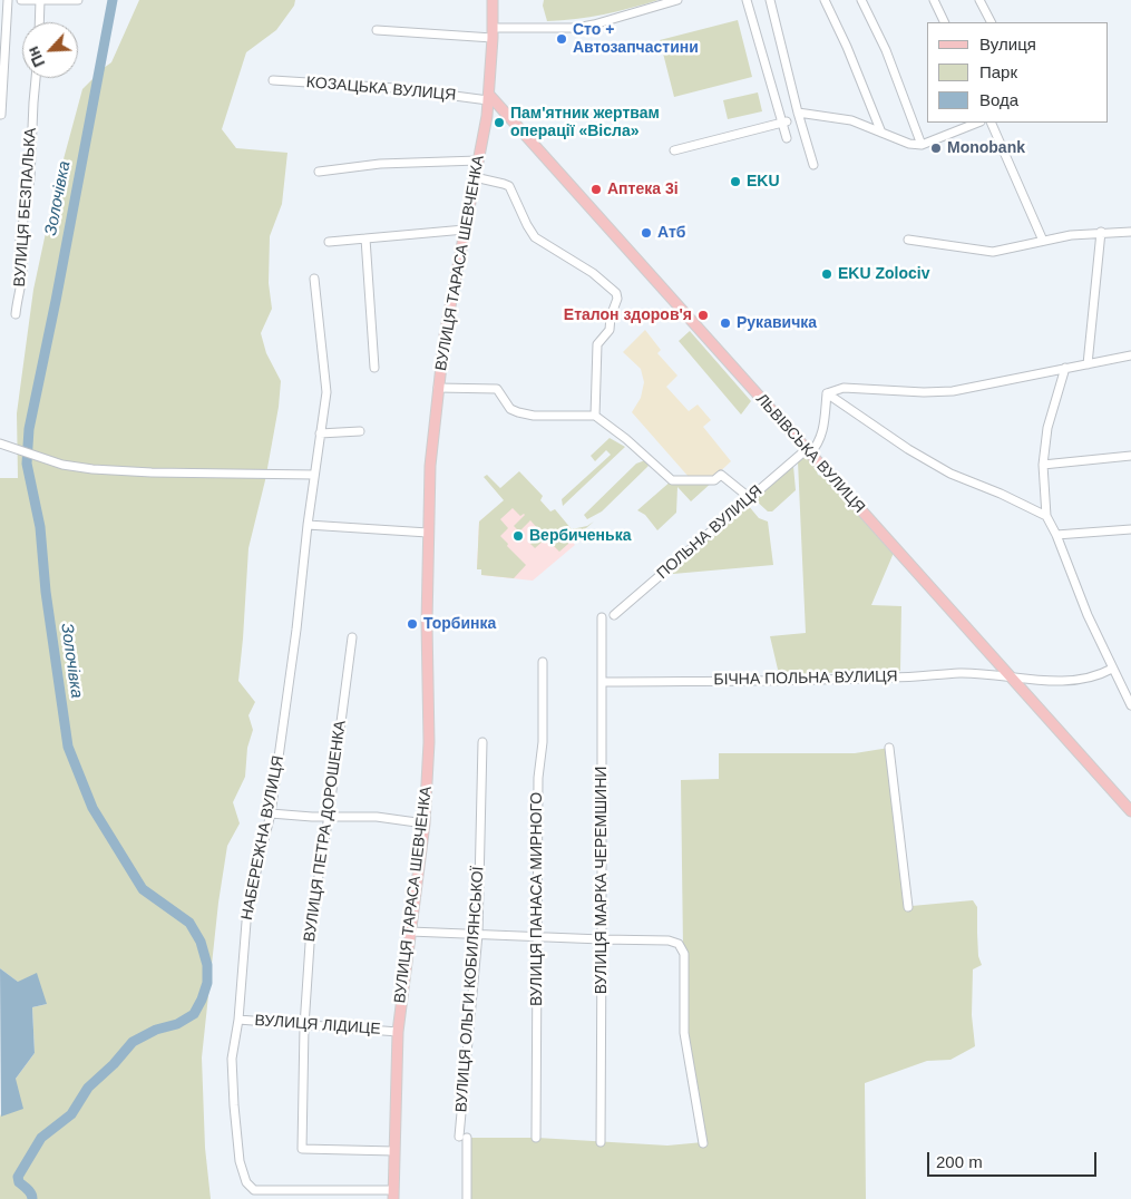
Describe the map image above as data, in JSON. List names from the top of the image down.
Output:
{
  "streets": {
    "main road": ["ВУЛИЦЯ ТАРАСА ШЕВЧЕНКА", "ЛЬВІВСЬКА ВУЛИЦЯ"],
    "street": [
      "КОЗАЦЬКА ВУЛИЦЯ",
      "ВУЛИЦЯ БЕЗПАЛЬКА",
      "ПОЛЬНА ВУЛИЦЯ",
      "БІЧНА ПОЛЬНА ВУЛИЦЯ",
      "ВУЛИЦЯ ПЕТРА ДОРОШЕНКА",
      "НАБЕРЕЖНА ВУЛИЦЯ",
      "ВУЛИЦЯ МАРКА ЧЕРЕМШИНИ",
      "ВУЛИЦЯ ПАНАСА МИРНОГО",
      "ВУЛИЦЯ ОЛЬГИ КОБИЛЯНСЬКОЇ",
      "ВУЛИЦЯ ЛІДИЦЕ"
    ]
  },
  "crossings": [
    ["КОЗАЦЬКА ВУЛИЦЯ", "ВУЛИЦЯ ТАРАСА ШЕВЧЕНКА"],
    ["КОЗАЦЬКА ВУЛИЦЯ", "ЛЬВІВСЬКА ВУЛИЦЯ"],
    ["ВУЛИЦЯ ТАРАСА ШЕВЧЕНКА", "ЛЬВІВСЬКА ВУЛИЦЯ"],
    ["ВУЛИЦЯ ТАРАСА ШЕВЧЕНКА", "ВУЛИЦЯ ПЕТРА ДОРОШЕНКА"],
    ["ВУЛИЦЯ ТАРАСА ШЕВЧЕНКА", "НАБЕРЕЖНА ВУЛИЦЯ"],
    ["ВУЛИЦЯ ТАРАСА ШЕВЧЕНКА", "ВУЛИЦЯ ЛІДИЦЕ"],
    ["ЛЬВІВСЬКА ВУЛИЦЯ", "ПОЛЬНА ВУЛИЦЯ"],
    ["ЛЬВІВСЬКА ВУЛИЦЯ", "БІЧНА ПОЛЬНА ВУЛИЦЯ"],
    ["БІЧНА ПОЛЬНА ВУЛИЦЯ", "ВУЛИЦЯ МАРКА ЧЕРЕМШИНИ"],
    ["ВУЛИЦЯ ПЕТРА ДОРОШЕНКА", "ВУЛИЦЯ ЛІДИЦЕ"],
    ["НАБЕРЕЖНА ВУЛИЦЯ", "ВУЛИЦЯ ЛІДИЦЕ"]
  ],
  "water": ["Золочівка"],
  "places": [
    "Сто + Автозапчастини",
    "Пам'ятник жертвам операції «Вісла»",
    "Monobank",
    "EKU",
    "Аптека 3і",
    "Атб",
    "EKU Zolociv",
    "Еталон здоров'я",
    "Рукавичка",
    "Вербиченька",
    "Торбинка"
  ],
  "legend": ["Вулиця", "Парк", "Вода"],
  "scale_bar": "200 m",
  "north": "bottom left"
}
